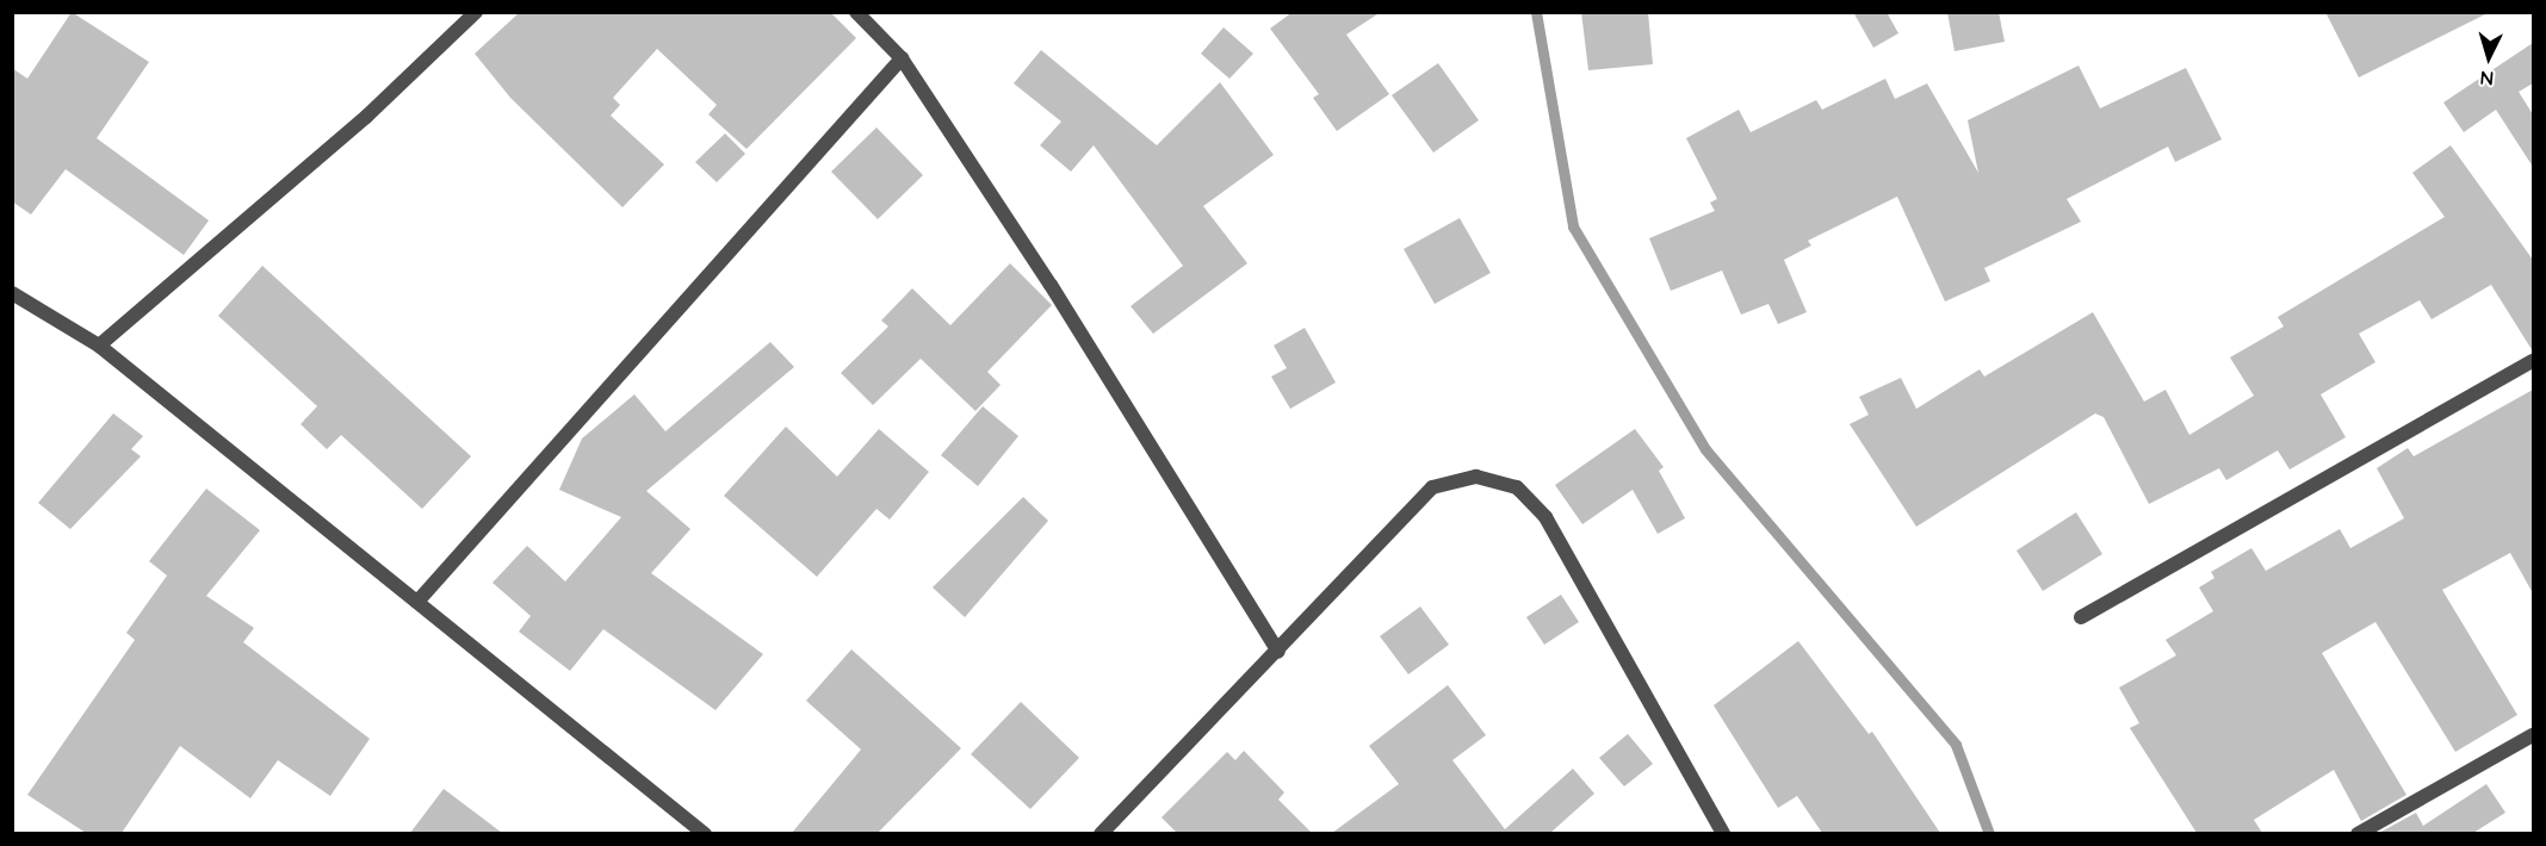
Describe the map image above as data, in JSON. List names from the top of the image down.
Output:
{
  "north": "bottom"
}
